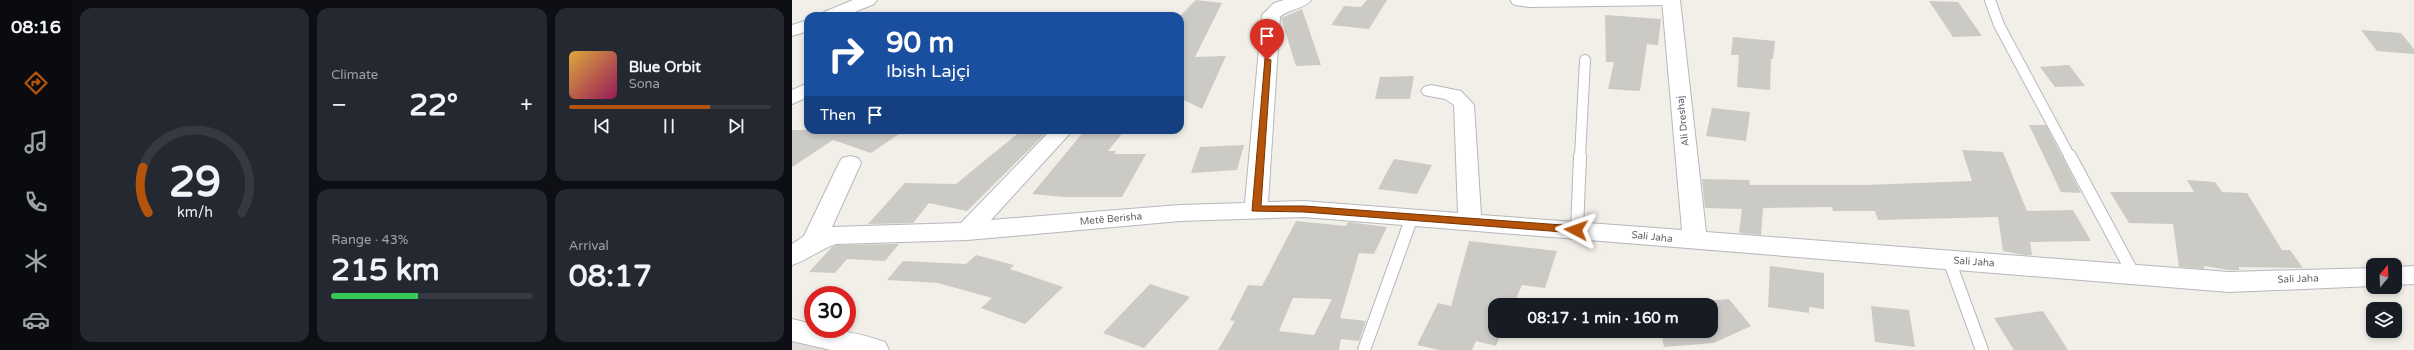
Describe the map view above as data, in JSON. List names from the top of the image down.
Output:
{
  "streets": {
    "street": ["Ali Dreshaj", "Metë Berisha", "Sali Jaha"]
  },
  "crossings": [
    ["Ali Dreshaj", "Sali Jaha"],
    ["Metë Berisha", "Sali Jaha"]
  ],
  "north": "top",
  "page": {
    "tabs": "08:16",
    "tile": [
      "Climate",
      ["Range · 43%", "215 km"],
      ["Arrival", "08:17"]
    ],
    "turn": ["90 m", "Ibish Lajçi"],
    "song": ["Blue Orbit", "Sona"],
    "heat": ["−", "22°", "+"],
    "then": "Then",
    "limit": "30",
    "trip": "08:17 · 1 min · 160 m",
    "gauge": ["29", "km/h"]
  }
}
